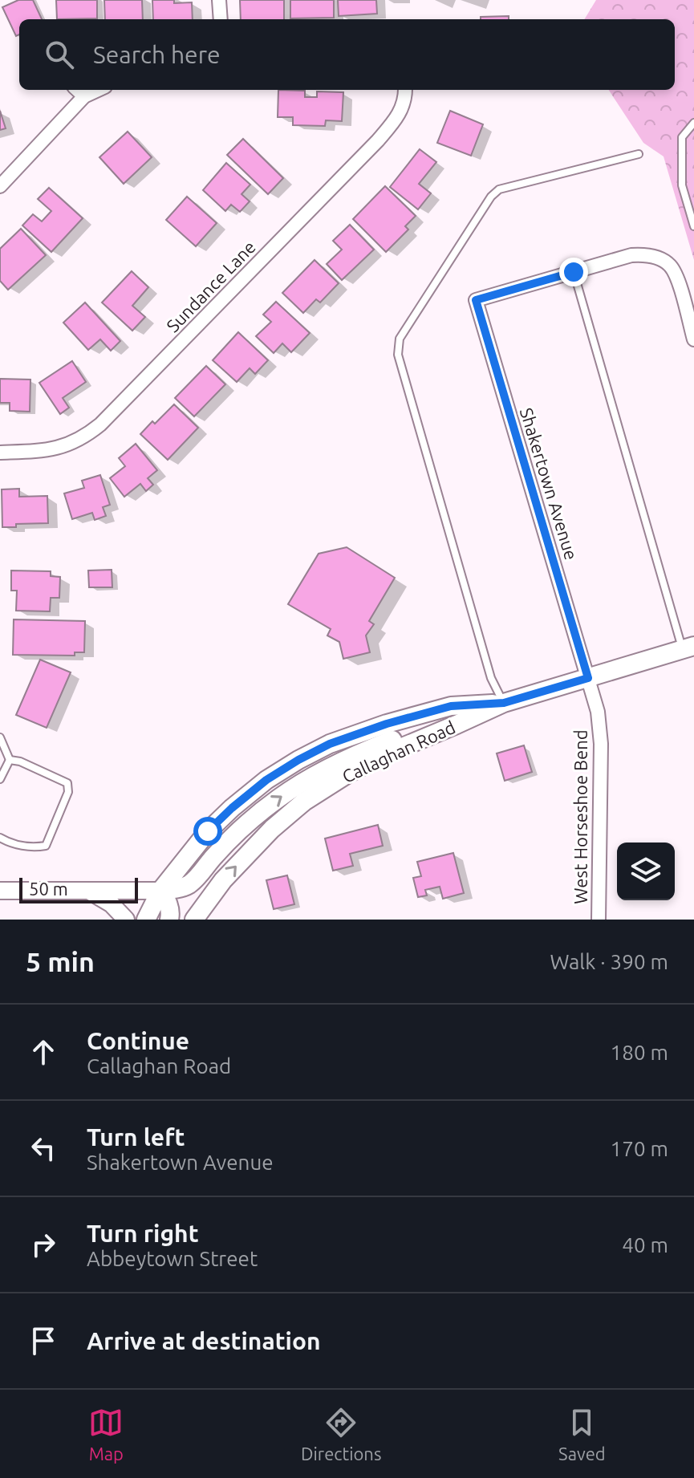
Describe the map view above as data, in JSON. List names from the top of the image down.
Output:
{
  "streets": {
    "main road": ["Callaghan Road"],
    "street": ["Sundance Lane", "Shakertown Avenue", "West Horseshoe Bend"]
  },
  "crossings": [
    ["Shakertown Avenue", "Callaghan Road"],
    ["Shakertown Avenue", "West Horseshoe Bend"],
    ["Callaghan Road", "West Horseshoe Bend"]
  ],
  "scale_bar": "50 m",
  "page": {
    "search": "Search here",
    "scale": "50 m",
    "heading": ["5 min", "Walk · 390 m"],
    "list": [
      ["Continue", "Callaghan Road", "180 m"],
      ["Turn left", "Shakertown Avenue", "170 m"],
      ["Turn right", "Abbeytown Street", "40 m"],
      "Arrive at destination"
    ],
    "nav": ["Map", "Directions", "Saved"]
  }
}
